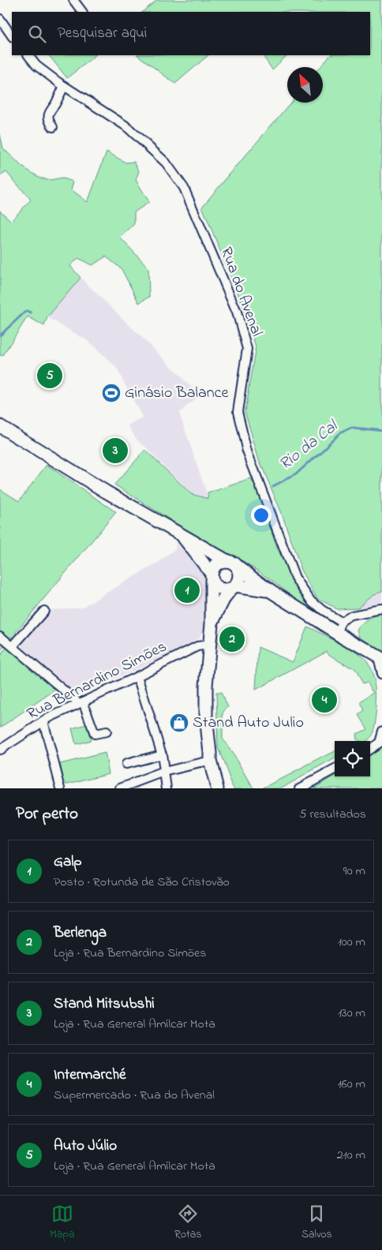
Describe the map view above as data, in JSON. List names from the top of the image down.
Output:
{
  "streets": {
    "street": ["Rua do Avenal", "Rua Bernardino Simões"]
  },
  "water": ["Rio da Cal"],
  "places": {
    "sports": ["Ginásio Balance"],
    "shop": ["Stand Auto Julio"]
  },
  "north": "top left",
  "page": {
    "search": "Pesquisar aqui",
    "pins": [
      "5",
      "3",
      "1",
      "2",
      "4"
    ],
    "heading": ["Por perto", "5 resultados"],
    "list": [
      {
        "mark": "1",
        "name": "Galp",
        "note": "Posto · Rotunda de São Cristovão",
        "value": "90 m"
      },
      {
        "mark": "2",
        "name": "Berlenga",
        "note": "Loja · Rua Bernardino Simões",
        "value": "100 m"
      },
      {
        "mark": "3",
        "name": "Stand Mitsubshi",
        "note": "Loja · Rua General Amílcar Mota",
        "value": "130 m"
      },
      {
        "mark": "4",
        "name": "Intermarché",
        "note": "Supermercado · Rua do Avenal",
        "value": "160 m"
      },
      {
        "mark": "5",
        "name": "Auto Júlio",
        "note": "Loja · Rua General Amílcar Mota",
        "value": "210 m"
      }
    ],
    "nav": ["Mapa", "Rotas", "Salvos"]
  }
}
